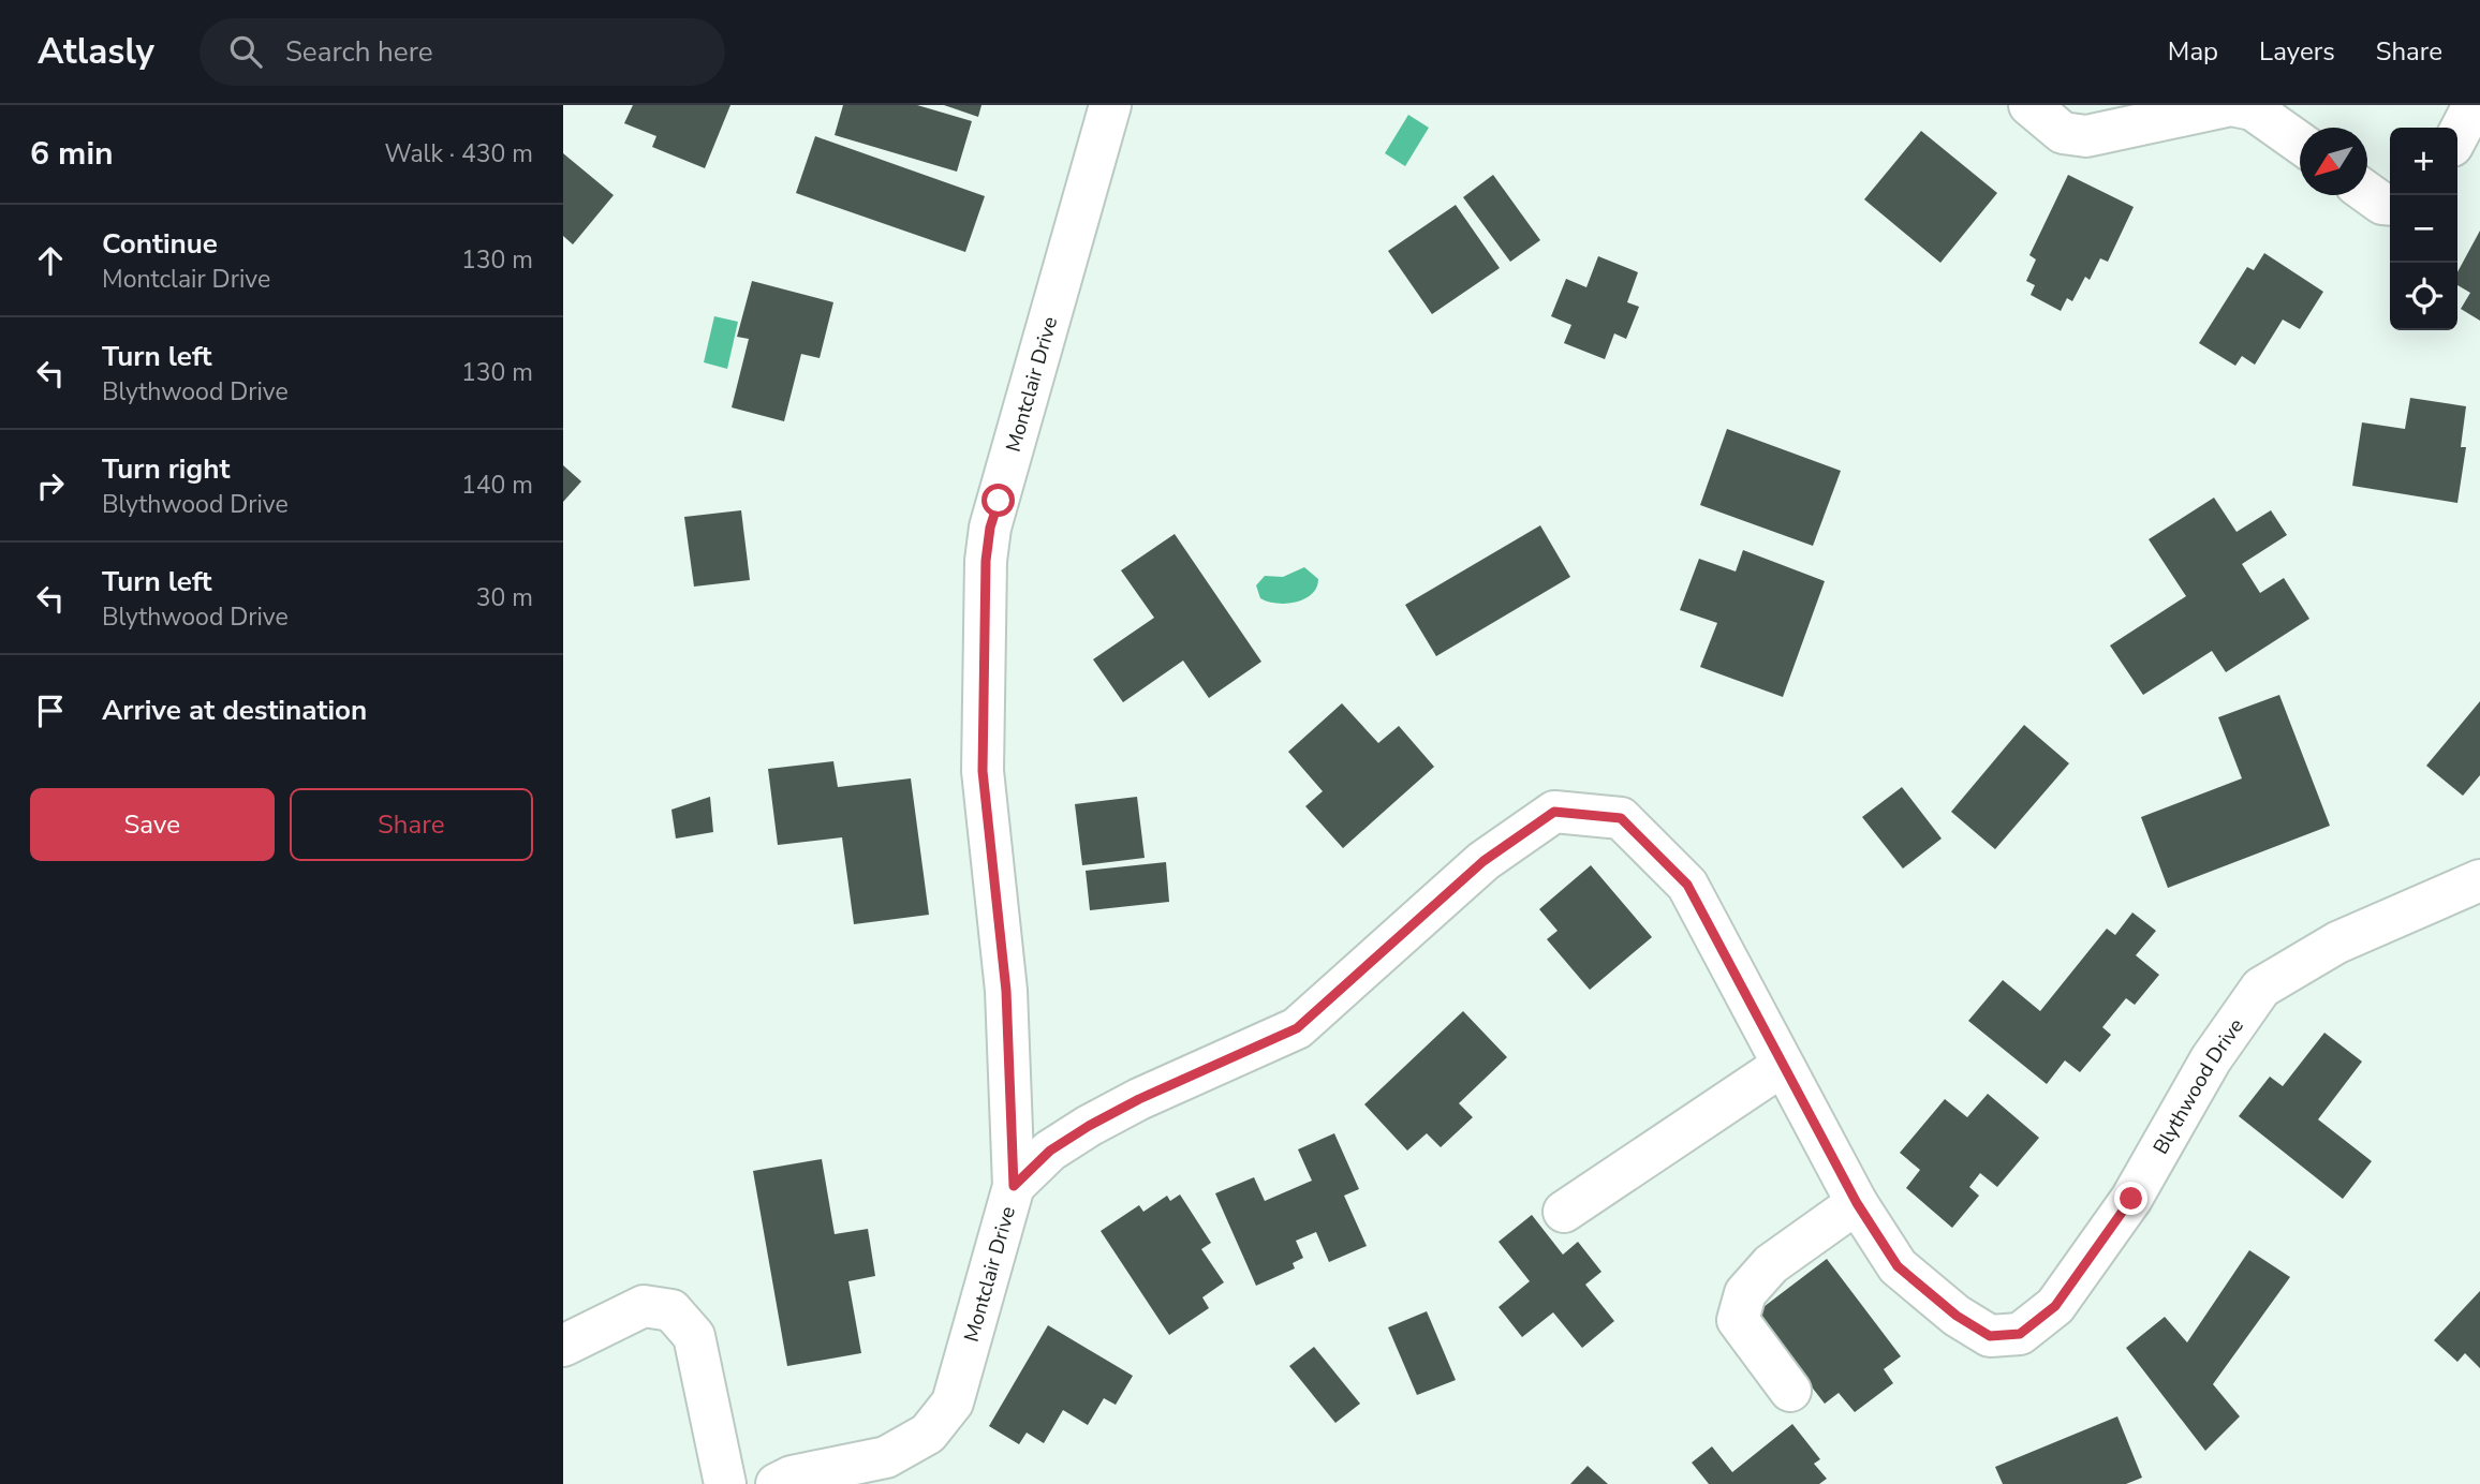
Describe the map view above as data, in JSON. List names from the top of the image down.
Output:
{
  "streets": {
    "street": ["Montclair Drive", "Blythwood Drive"]
  },
  "crossings": [
    ["Montclair Drive", "Blythwood Drive"]
  ],
  "north": "bottom left",
  "page": {
    "header": "Atlasly",
    "search": "Search here",
    "nav": ["Map", "Layers", "Share"],
    "heading": ["6 min", "Walk · 430 m"],
    "map_buttons": ["+", "−"],
    "list": [
      ["Continue", "Montclair Drive", "130 m"],
      ["Turn left", "Blythwood Drive", "130 m"],
      ["Turn right", "Blythwood Drive", "140 m"],
      ["Turn left", "Blythwood Drive", "30 m"],
      "Arrive at destination"
    ],
    "buttons": ["Save", "Share"]
  }
}
